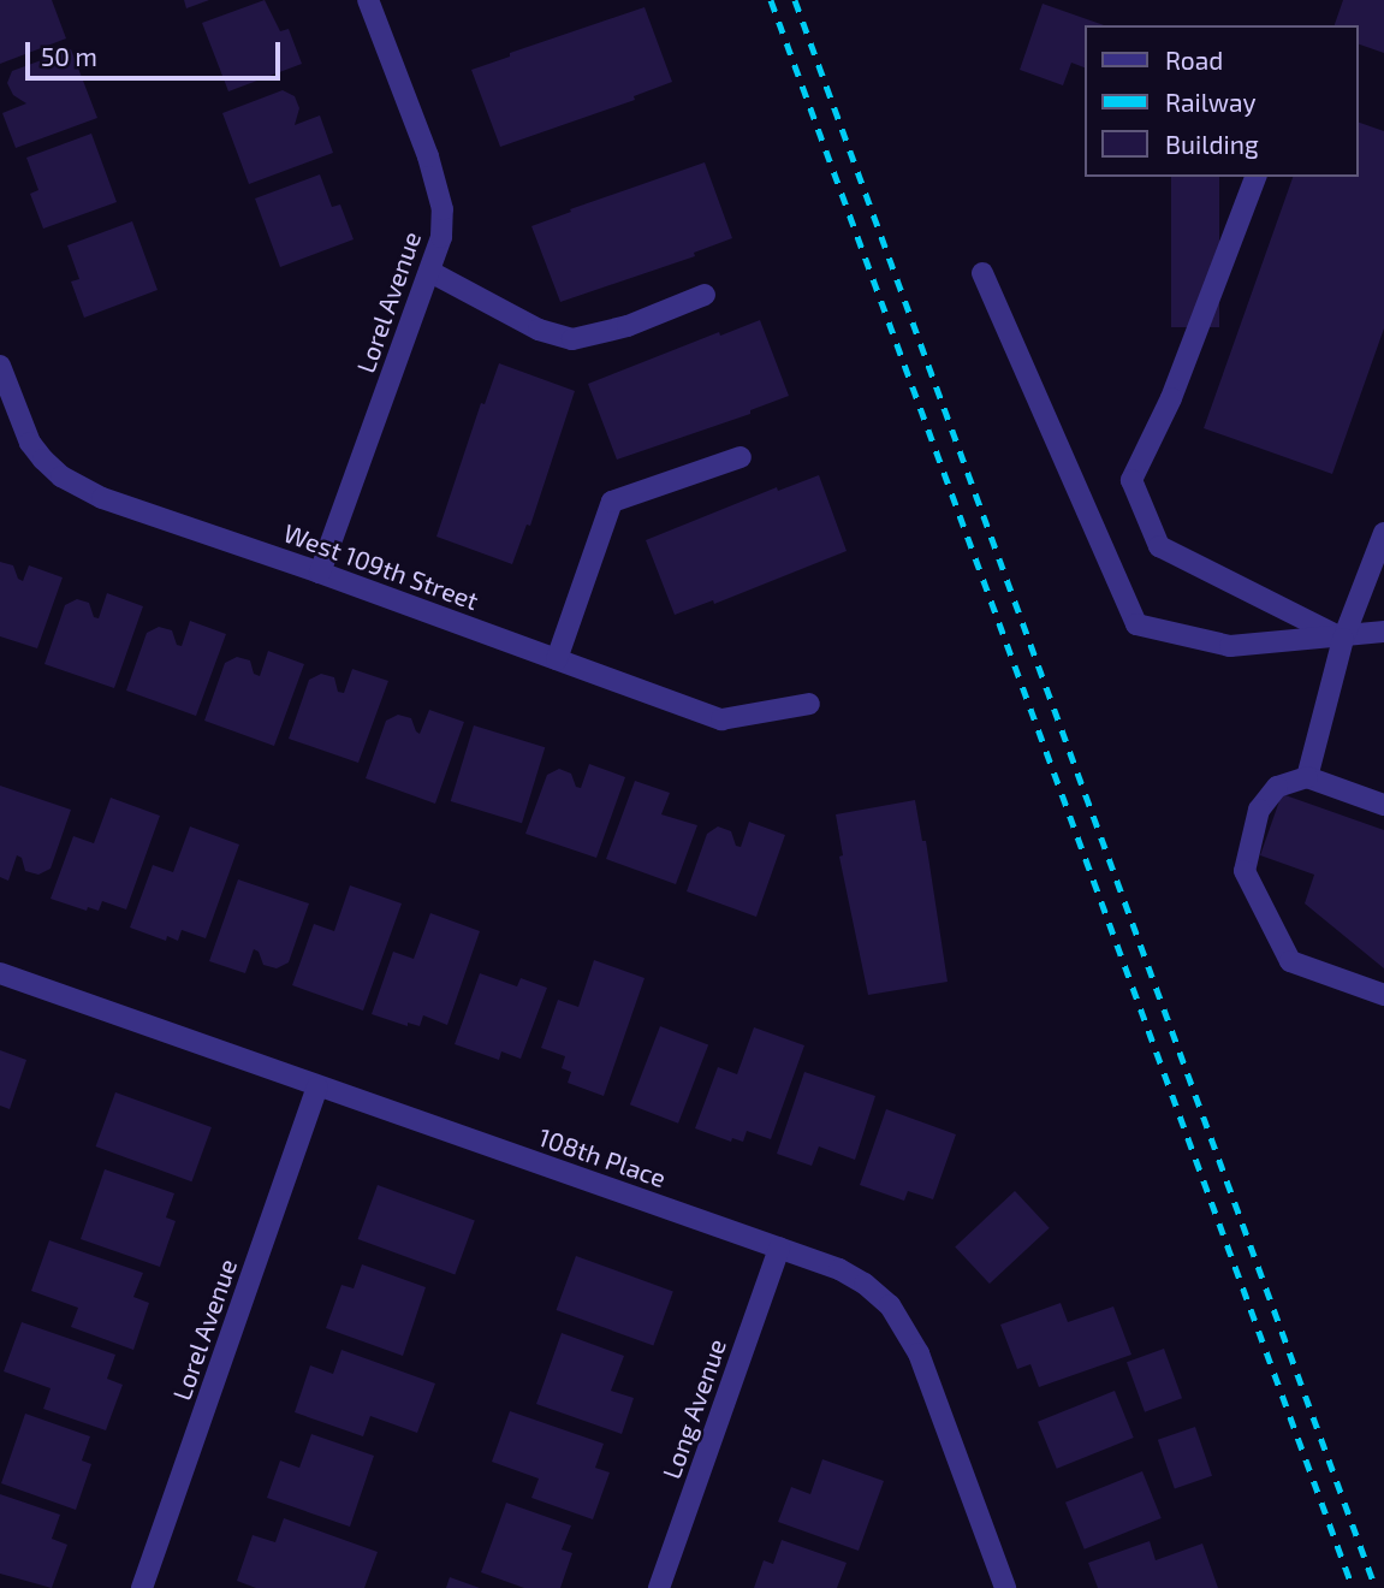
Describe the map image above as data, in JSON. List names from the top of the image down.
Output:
{
  "streets": {
    "street": [
      "Lorel Avenue",
      "West 109th Street",
      "108th Place",
      "Long Avenue"
    ]
  },
  "crossings": [
    ["Lorel Avenue", "West 109th Street"],
    ["Lorel Avenue", "108th Place"],
    ["108th Place", "Long Avenue"]
  ],
  "legend": ["Road", "Railway", "Building"],
  "scale_bar": "50 m"
}
